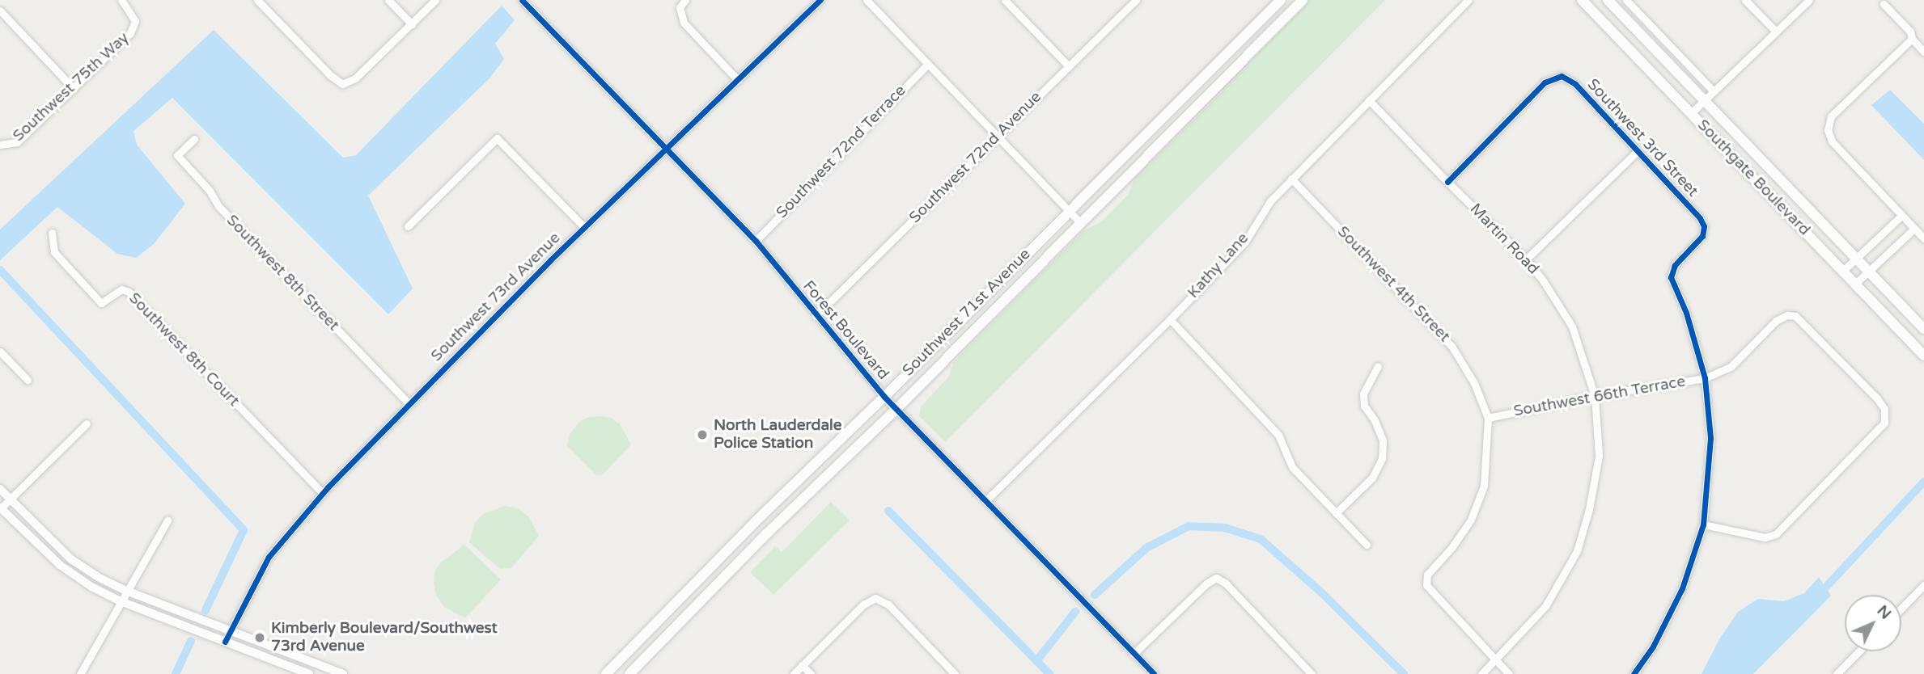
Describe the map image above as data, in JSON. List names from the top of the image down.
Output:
{
  "streets": {
    "main road": ["Southgate Boulevard", "Southwest 71st Avenue"],
    "street": [
      "Southwest 75th Way",
      "Southwest 3rd Street",
      "Southwest 72nd Terrace",
      "Southwest 72nd Avenue",
      "Martin Road",
      "Kathy Lane",
      "Southwest 8th Street",
      "Southwest 4th Street",
      "Southwest 73rd Avenue",
      "Forest Boulevard",
      "Southwest 8th Court",
      "Southwest 66th Terrace"
    ]
  },
  "crossings": [
    ["Southwest 3rd Street", "Martin Road"],
    ["Southwest 3rd Street", "Southwest 66th Terrace"],
    ["Southwest 72nd Terrace", "Forest Boulevard"],
    ["Southwest 72nd Avenue", "Forest Boulevard"],
    ["Martin Road", "Kathy Lane"],
    ["Martin Road", "Southwest 4th Street"],
    ["Martin Road", "Southwest 66th Terrace"],
    ["Kathy Lane", "Southwest 4th Street"],
    ["Kathy Lane", "Forest Boulevard"],
    ["Southwest 8th Street", "Southwest 73rd Avenue"],
    ["Southwest 4th Street", "Southwest 66th Terrace"],
    ["Southwest 73rd Avenue", "Forest Boulevard"],
    ["Southwest 73rd Avenue", "Southwest 8th Court"],
    ["Southwest 71st Avenue", "Forest Boulevard"]
  ],
  "places": ["North Lauderdale Police Station", "Kimberly Boulevard/Southwest 73rd Avenue"],
  "north": "top right"
}
